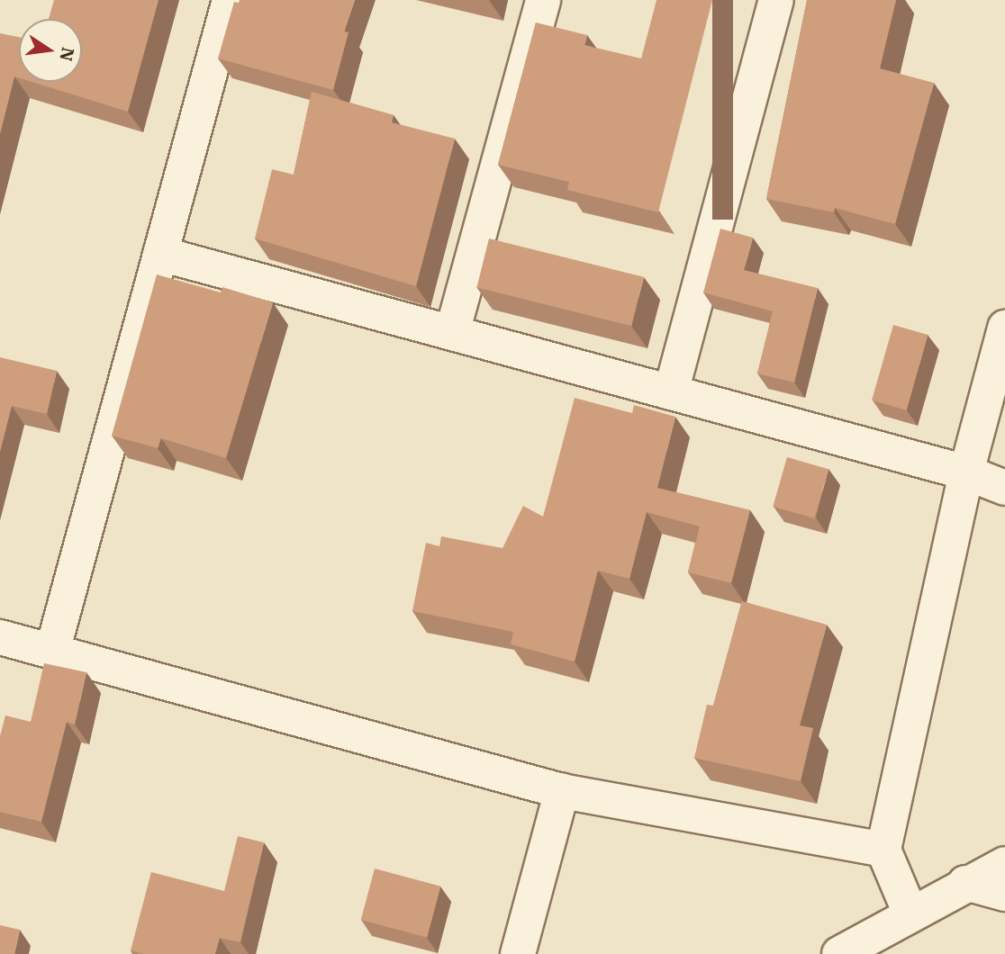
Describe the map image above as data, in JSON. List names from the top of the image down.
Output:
{
  "north": "right"
}
